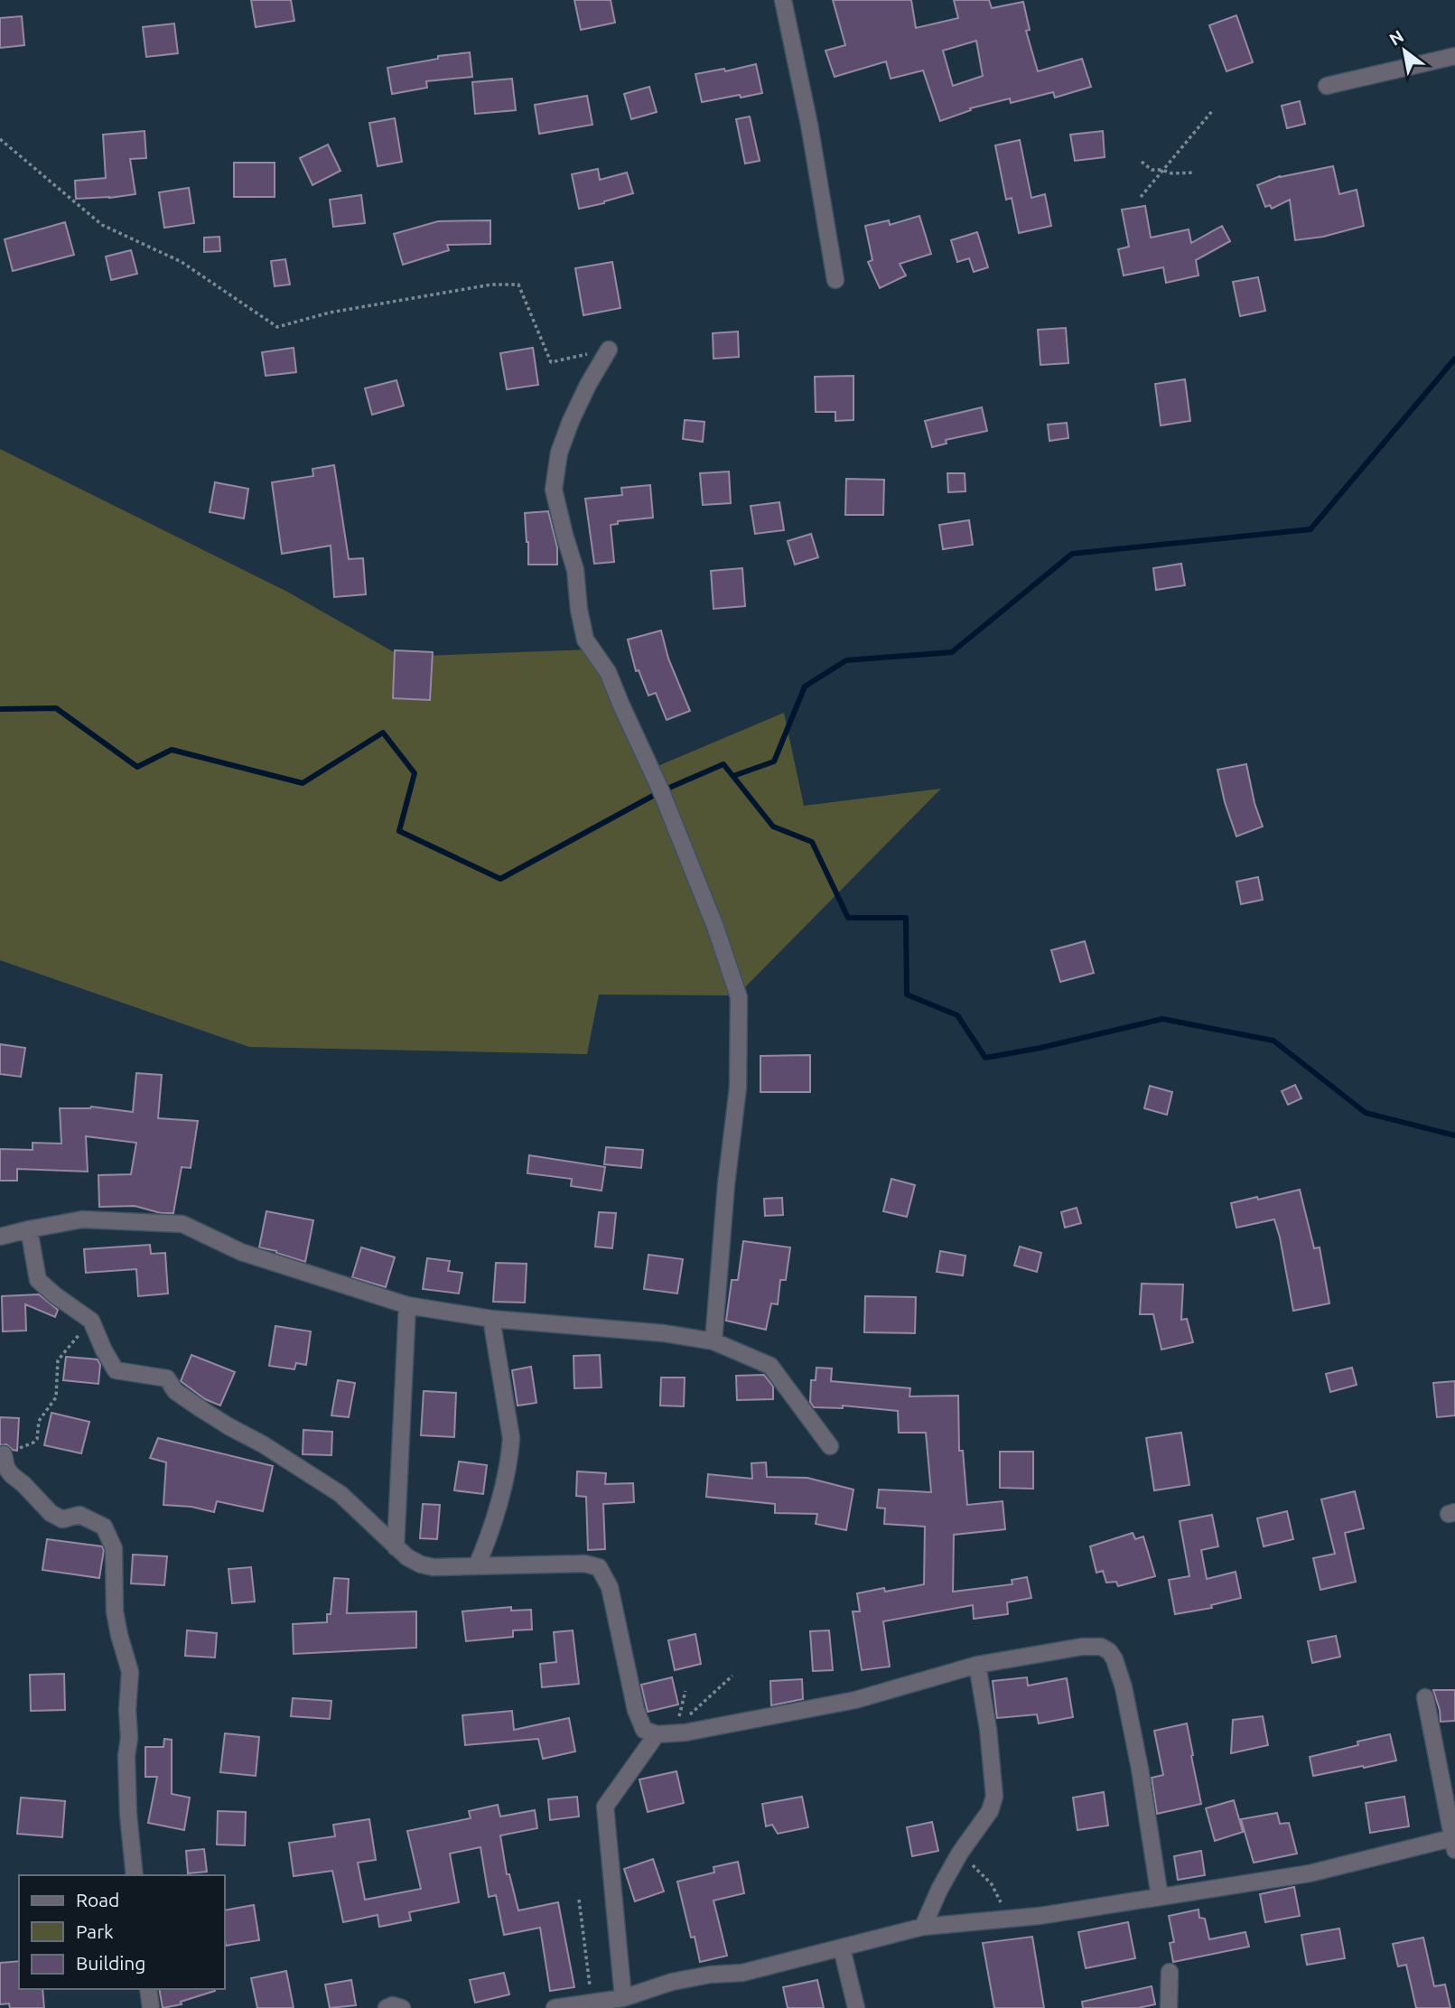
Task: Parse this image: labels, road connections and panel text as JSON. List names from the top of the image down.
{
  "legend": ["Road", "Park", "Building"],
  "north": "top left"
}
